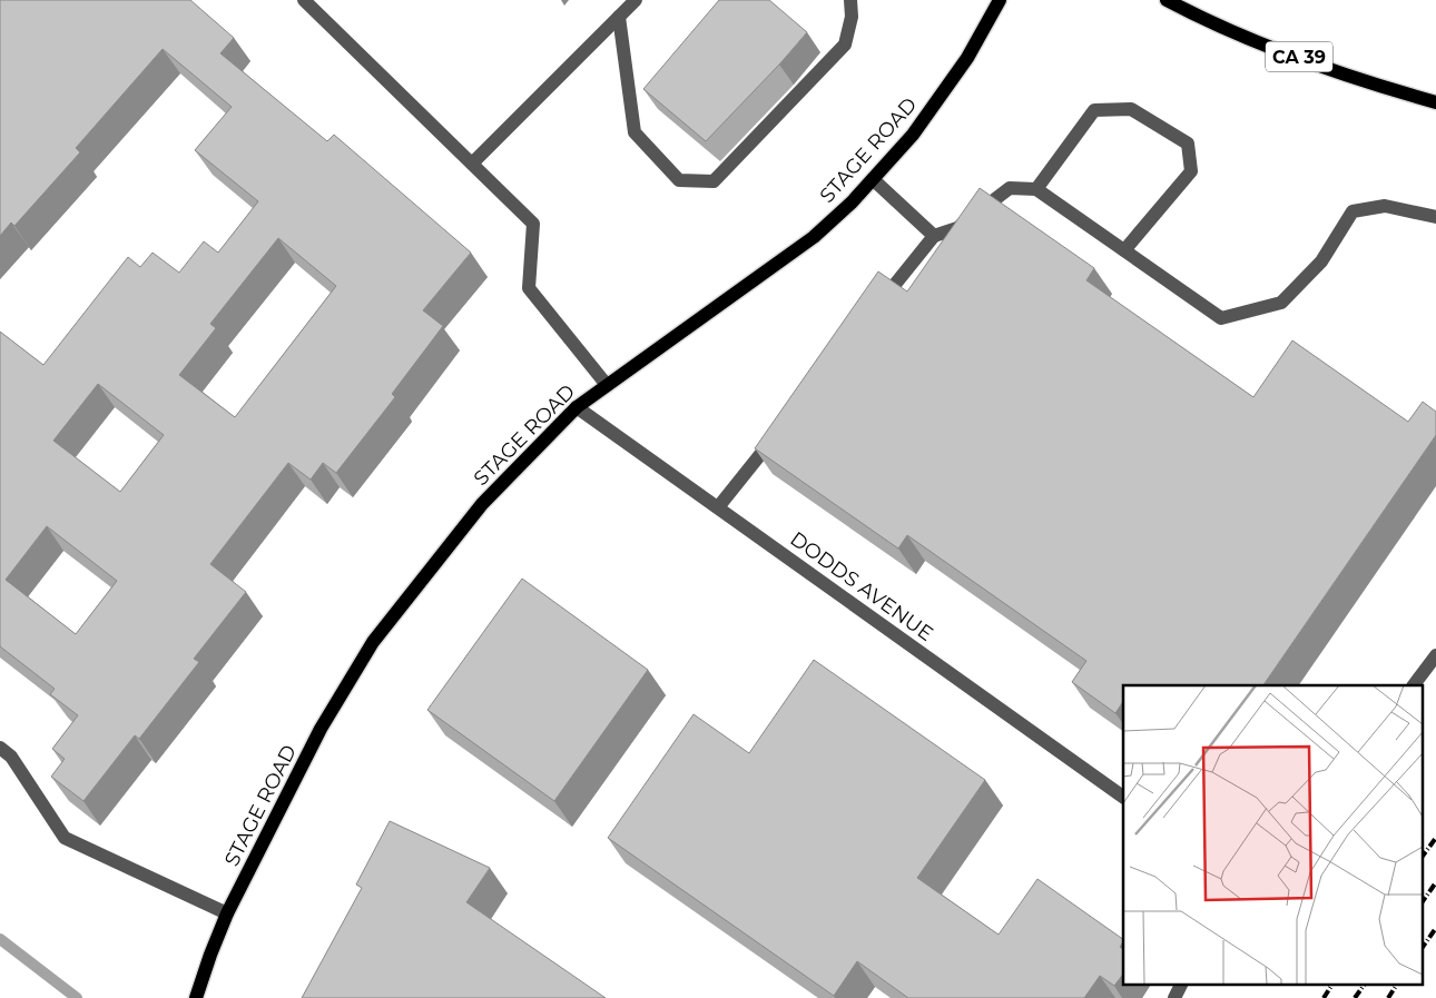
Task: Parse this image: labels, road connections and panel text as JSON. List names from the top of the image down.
{
  "streets": {
    "main road": ["CA 39", "STAGE ROAD"],
    "street": ["DODDS AVENUE"]
  },
  "crossings": [
    ["STAGE ROAD", "DODDS AVENUE"]
  ]
}
